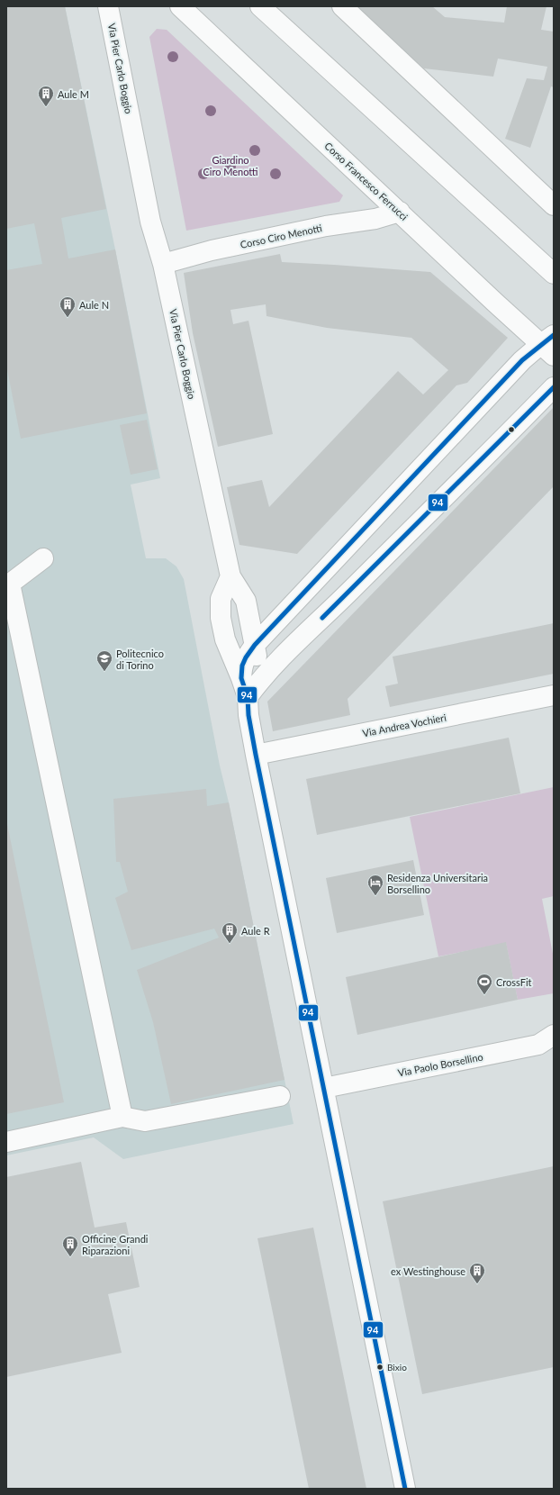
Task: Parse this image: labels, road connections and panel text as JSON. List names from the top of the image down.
{
  "streets": {
    "street": [
      "Via Pier Carlo Boggio",
      "Corso Francesco Ferrucci",
      "Corso Ciro Menotti",
      "Via Andrea Vochieri",
      "Via Paolo Borsellino"
    ]
  },
  "crossings": [
    ["Via Pier Carlo Boggio", "Corso Ciro Menotti"],
    ["Corso Francesco Ferrucci", "Corso Ciro Menotti"]
  ],
  "parks": ["Giardino Ciro Menotti"],
  "places": {
    "building": [
      "Aule M",
      "Aule N",
      "Aule R",
      "Officine Grandi Riparazioni",
      "ex Westinghouse"
    ],
    "school or university": ["Politecnico di Torino"],
    "hotel": ["Residenza Universitaria Borsellino"],
    "sports": ["CrossFit"],
    "other": ["Bixio"]
  },
  "lines": ["transit line 94"]
}
